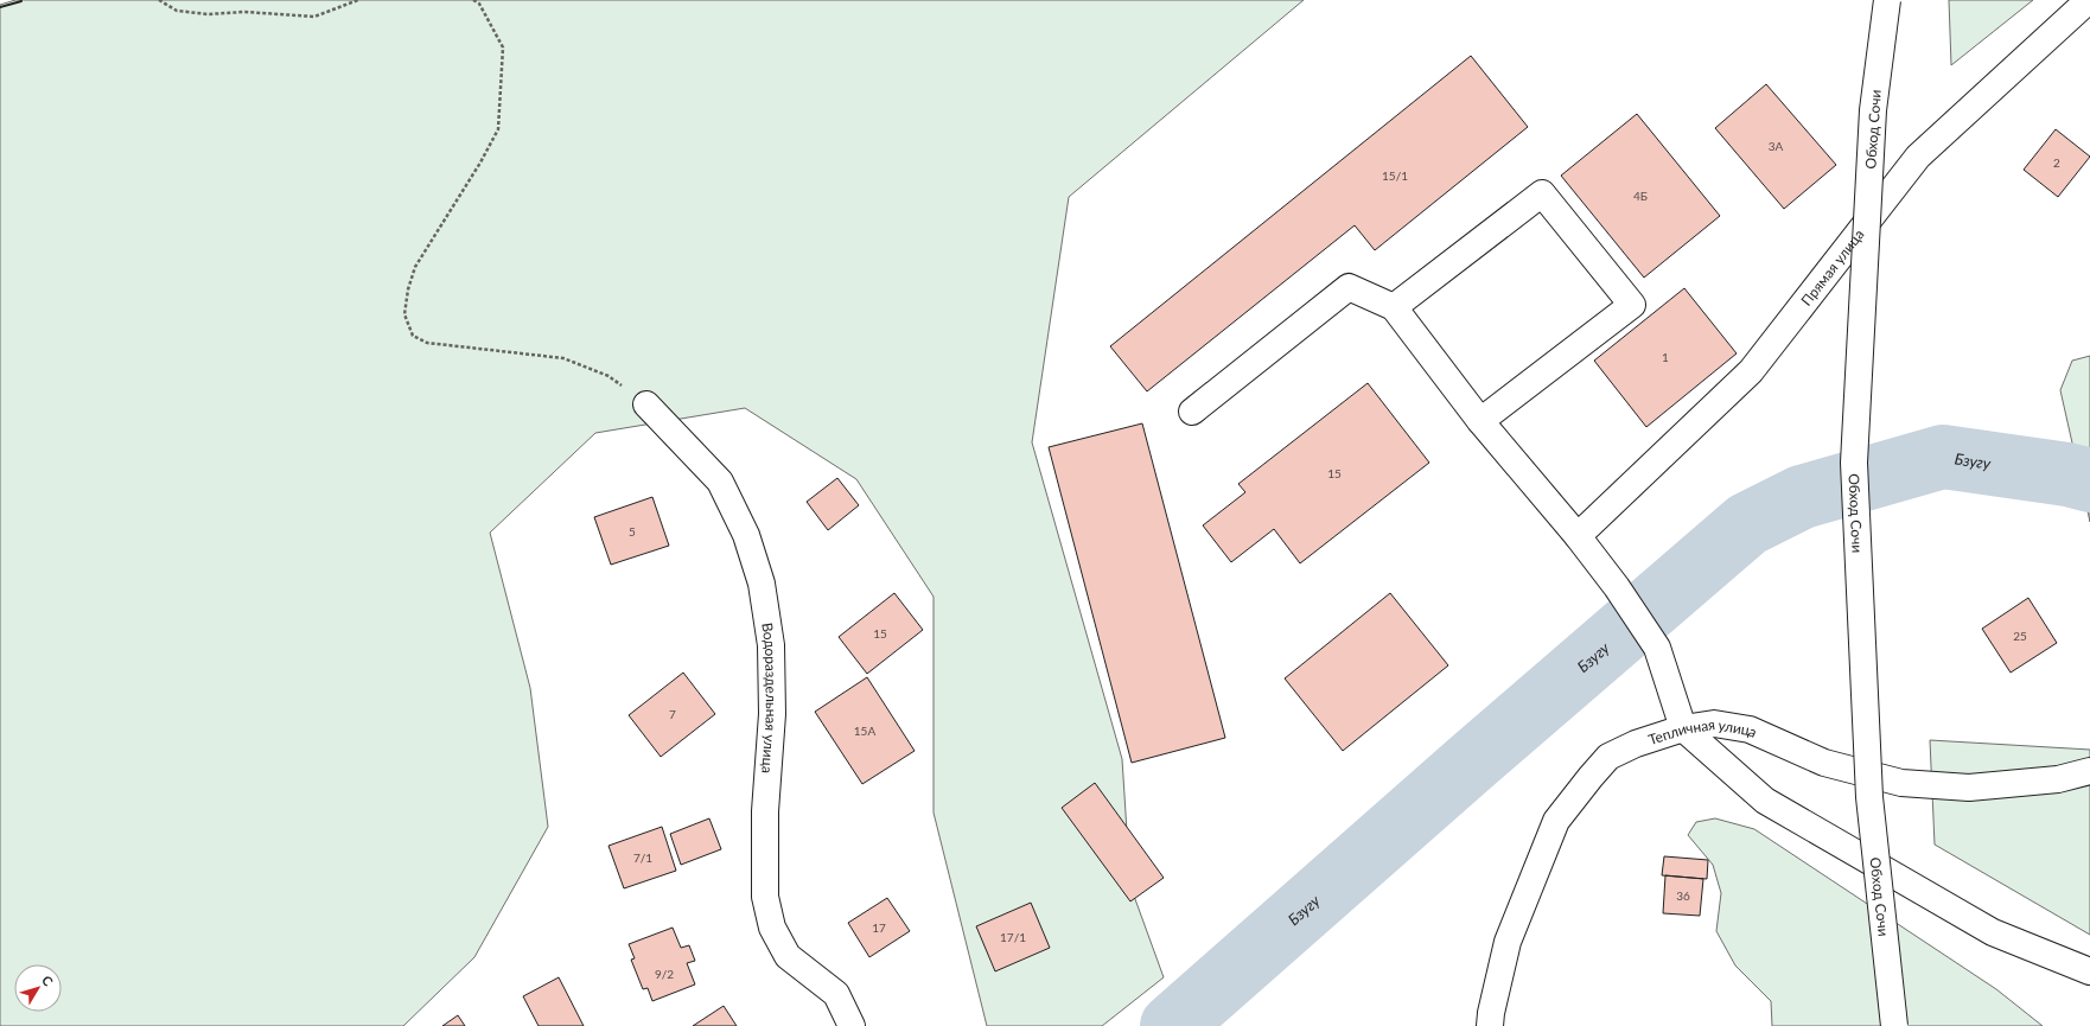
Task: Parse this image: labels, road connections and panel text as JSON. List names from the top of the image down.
{
  "streets": {
    "main road": [
      "Обход Сочи",
      "Прямая улица",
      "Водораздельная улица",
      "Тепличная улица"
    ]
  },
  "water": ["Бзугу"],
  "house_numbers": [
    "3А",
    "2",
    "15/1",
    "4Б",
    "1",
    "15",
    "5",
    "15",
    "25",
    "7",
    "15А",
    "7/1",
    "36",
    "17",
    "17/1",
    "9/2"
  ],
  "north": "top right"
}
